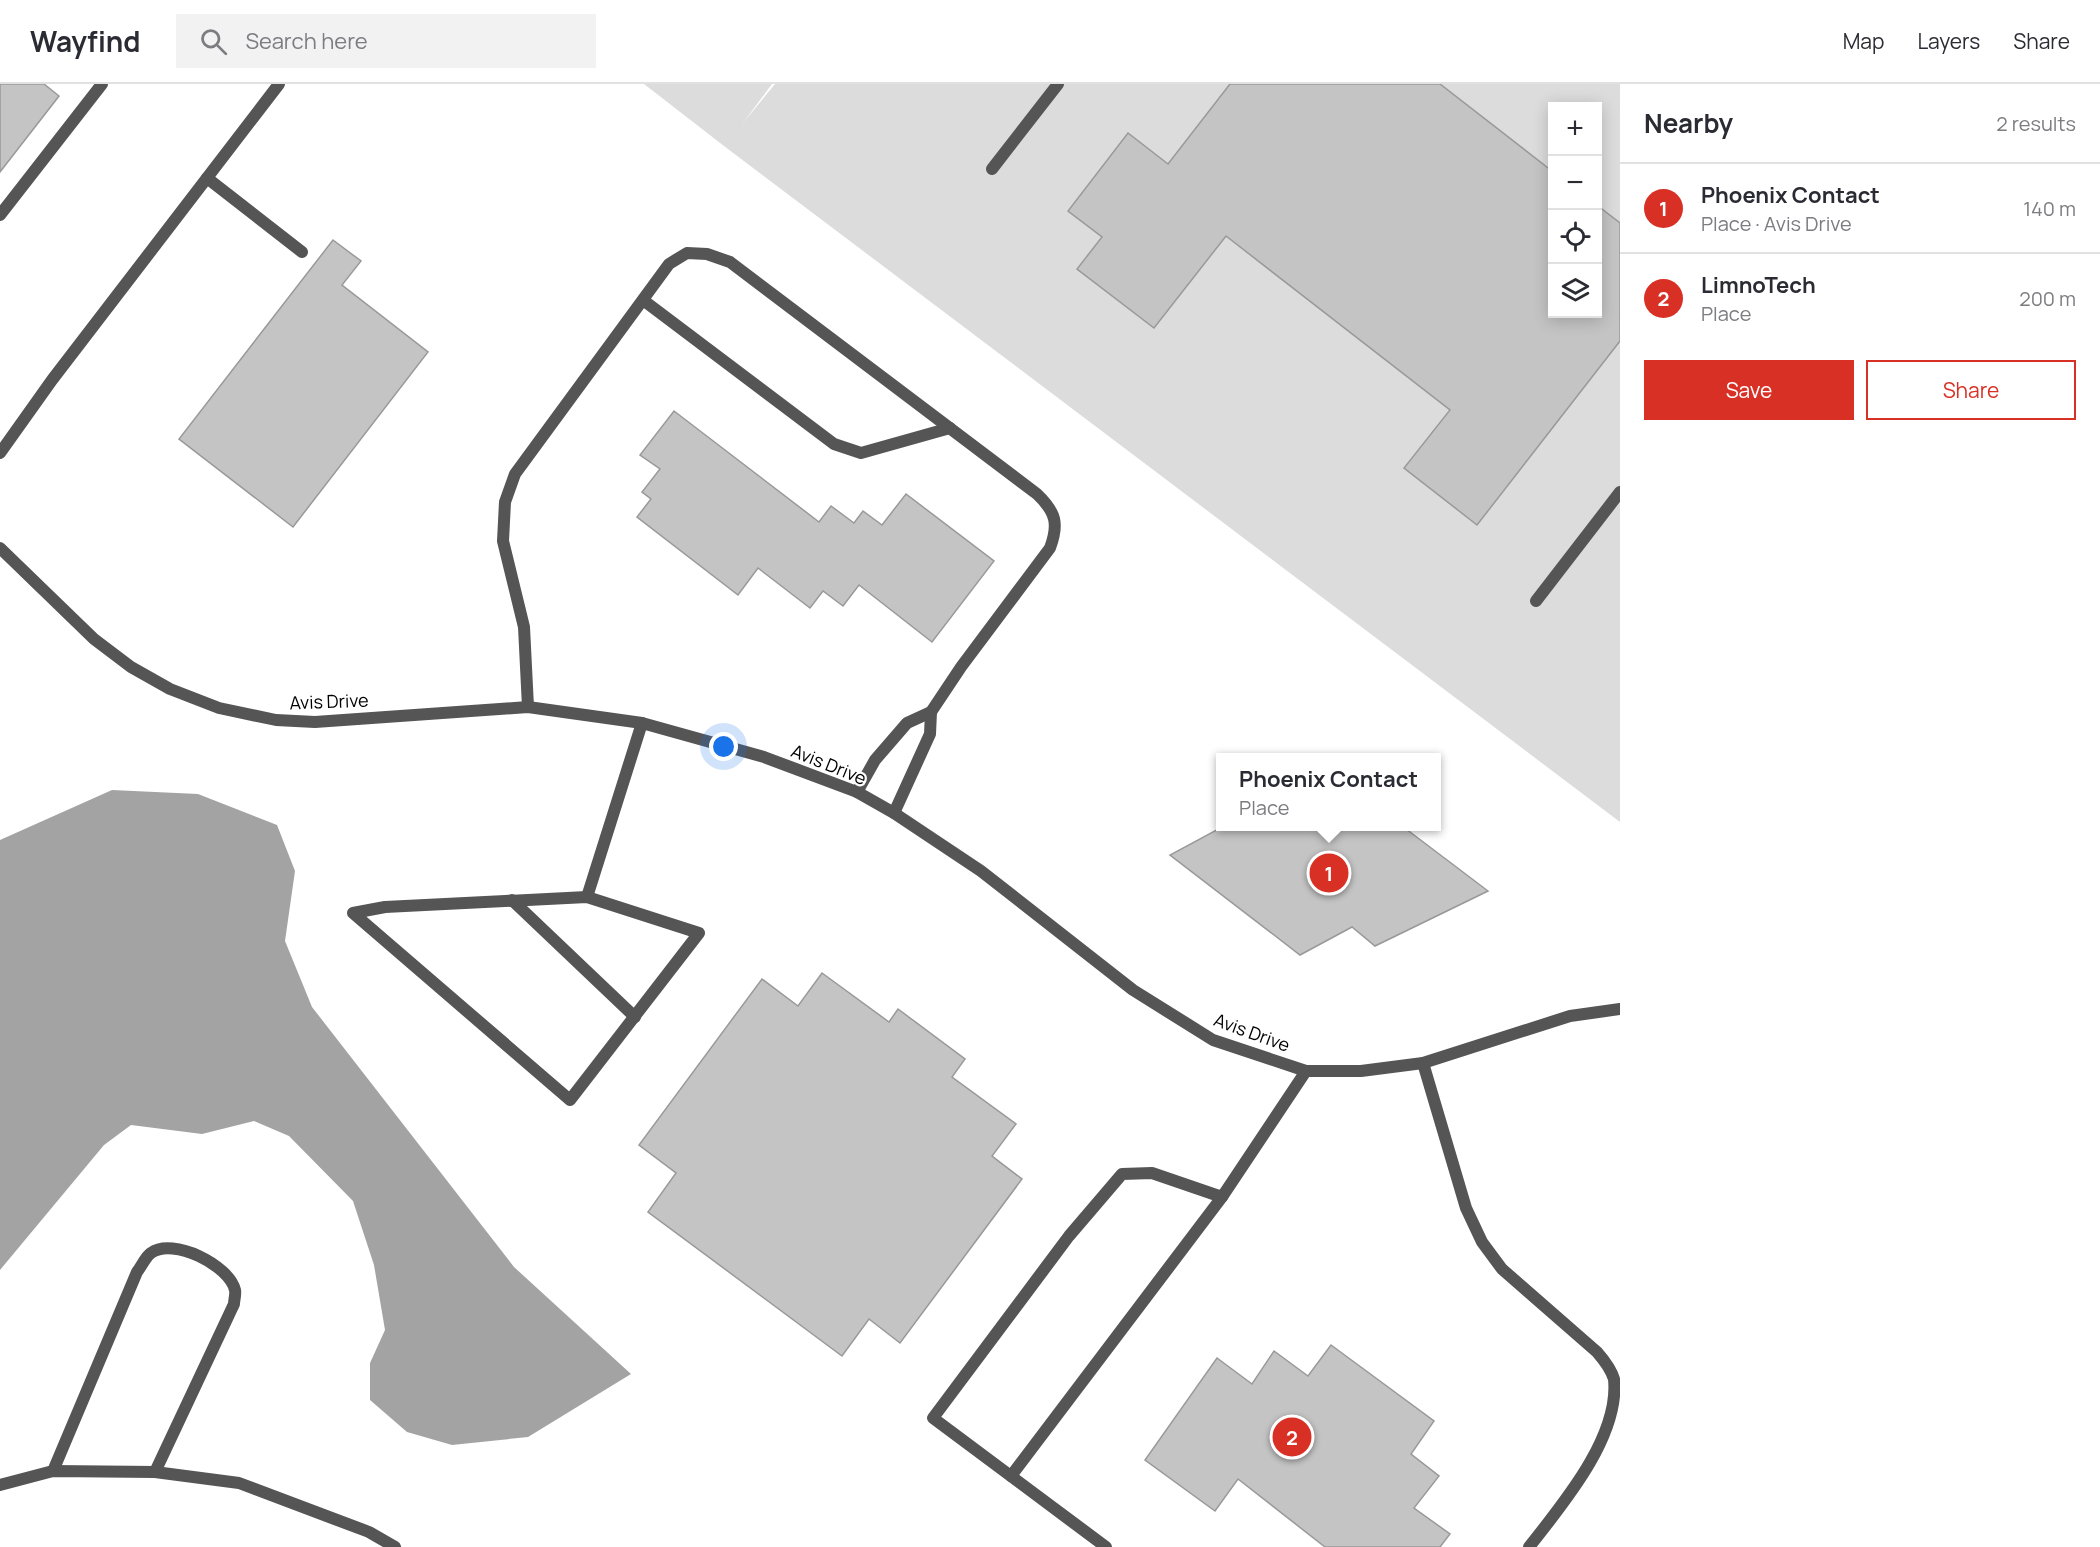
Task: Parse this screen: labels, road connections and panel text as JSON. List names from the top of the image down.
{
  "streets": {
    "street": ["Avis Drive"]
  },
  "page": {
    "header": "Wayfind",
    "search": "Search here",
    "nav": ["Map", "Layers", "Share"],
    "heading": ["Nearby", "2 results"],
    "map_buttons": ["+", "−"],
    "list": [
      {
        "mark": "1",
        "name": "Phoenix Contact",
        "note": "Place · Avis Drive",
        "value": "140 m"
      },
      {
        "mark": "2",
        "name": "LimnoTech",
        "note": "Place",
        "value": "200 m"
      }
    ],
    "buttons": ["Save", "Share"],
    "popup": ["Phoenix Contact", "Place"],
    "pins": ["1", "2"]
  }
}
